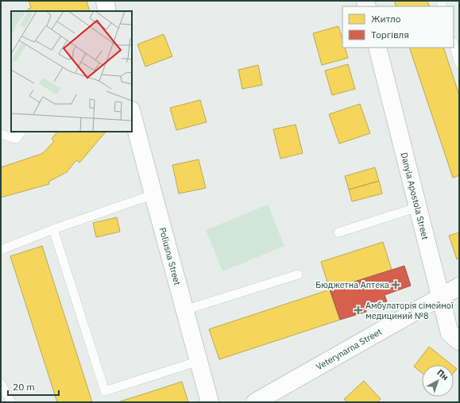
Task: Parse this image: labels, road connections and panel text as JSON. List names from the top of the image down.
{
  "streets": {
    "street": ["Danyla Apostola Street", "Poliusna Street", "Veterynarna Street"]
  },
  "crossings": [
    ["Danyla Apostola Street", "Veterynarna Street"]
  ],
  "places": {
    "health": ["Бюджетна Аптека", "Амбулаторія сімейної медициний №8"]
  },
  "legend": ["Житло", "Торгівля"],
  "scale_bar": "20 m",
  "north": "top right"
}
